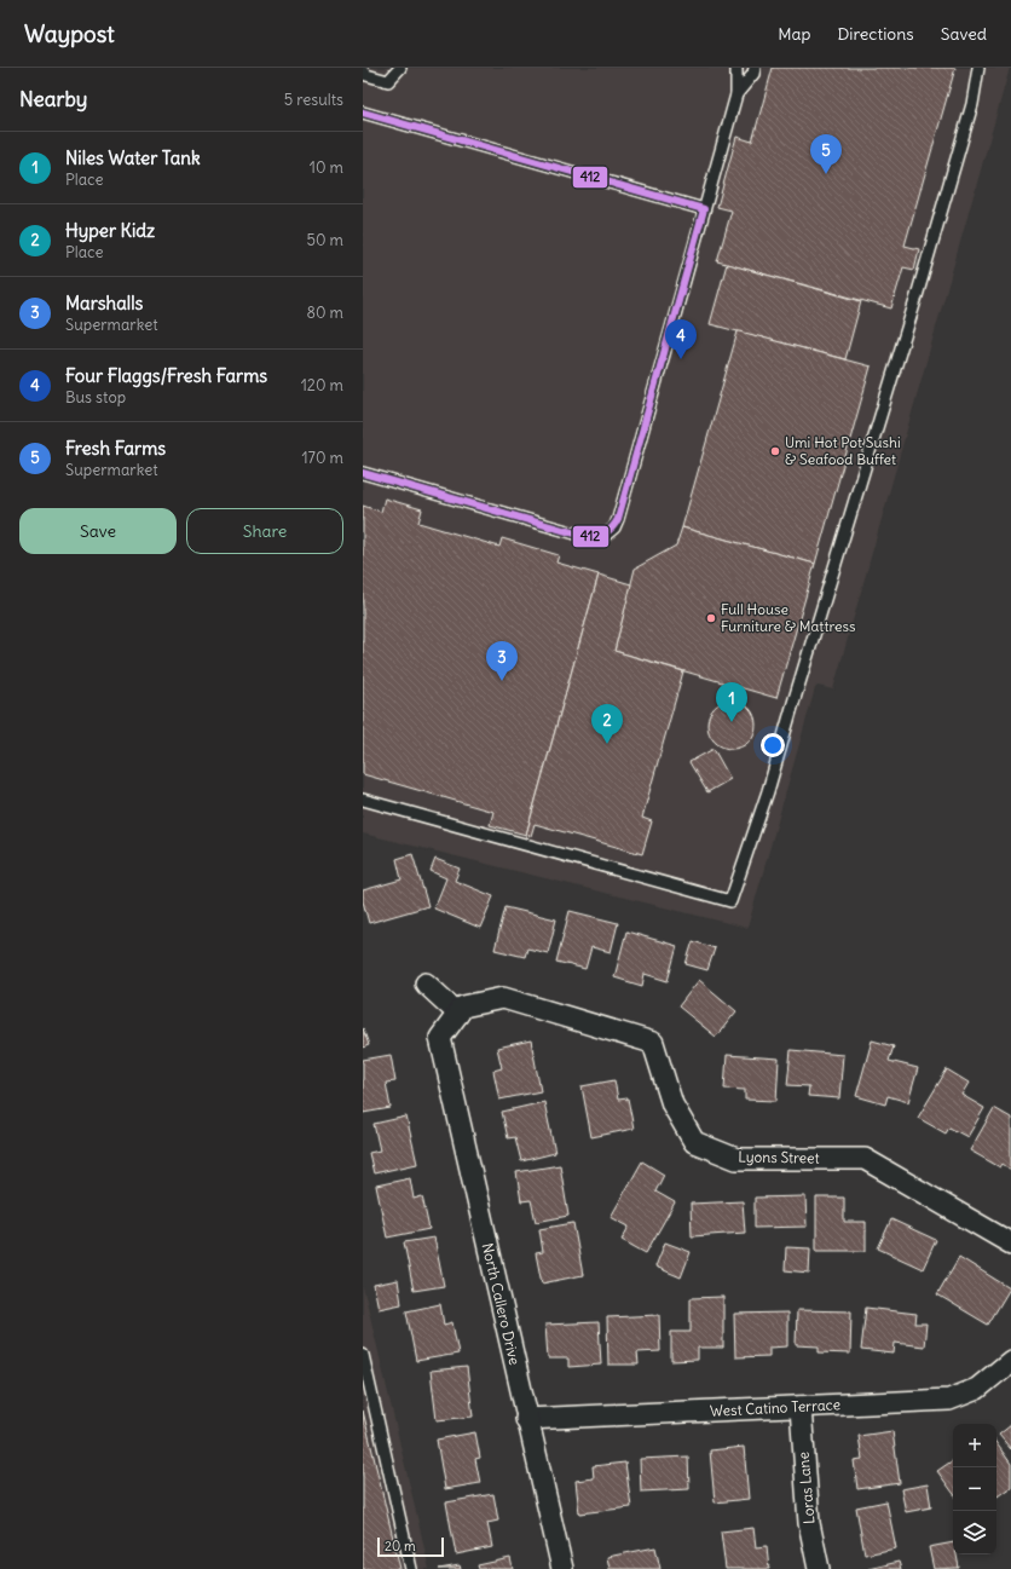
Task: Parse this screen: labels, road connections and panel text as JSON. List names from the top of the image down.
{
  "streets": {
    "street": [
      "Lyons Street",
      "North Callero Drive",
      "West Catino Terrace",
      "Loras Lane"
    ]
  },
  "crossings": [
    ["Lyons Street", "North Callero Drive"],
    ["North Callero Drive", "West Catino Terrace"],
    ["West Catino Terrace", "Loras Lane"]
  ],
  "places": ["Umi Hot Pot Sushi & Seafood Buffet", "Full House Furniture & Mattress"],
  "lines": ["transit line 412"],
  "scale_bar": "20 m",
  "page": {
    "header": "Waypost",
    "nav": ["Map", "Directions", "Saved"],
    "heading": ["Nearby", "5 results"],
    "list": [
      {
        "mark": "1",
        "name": "Niles Water Tank",
        "note": "Place",
        "value": "10 m"
      },
      {
        "mark": "2",
        "name": "Hyper Kidz",
        "note": "Place",
        "value": "50 m"
      },
      {
        "mark": "3",
        "name": "Marshalls",
        "note": "Supermarket",
        "value": "80 m"
      },
      {
        "mark": "4",
        "name": "Four Flaggs/Fresh Farms",
        "note": "Bus stop",
        "value": "120 m"
      },
      {
        "mark": "5",
        "name": "Fresh Farms",
        "note": "Supermarket",
        "value": "170 m"
      }
    ],
    "pins": [
      "5",
      "4",
      "3",
      "1",
      "2"
    ],
    "buttons": ["Save", "Share"],
    "map_buttons": ["+", "−"],
    "scale": "20 m"
  }
}
